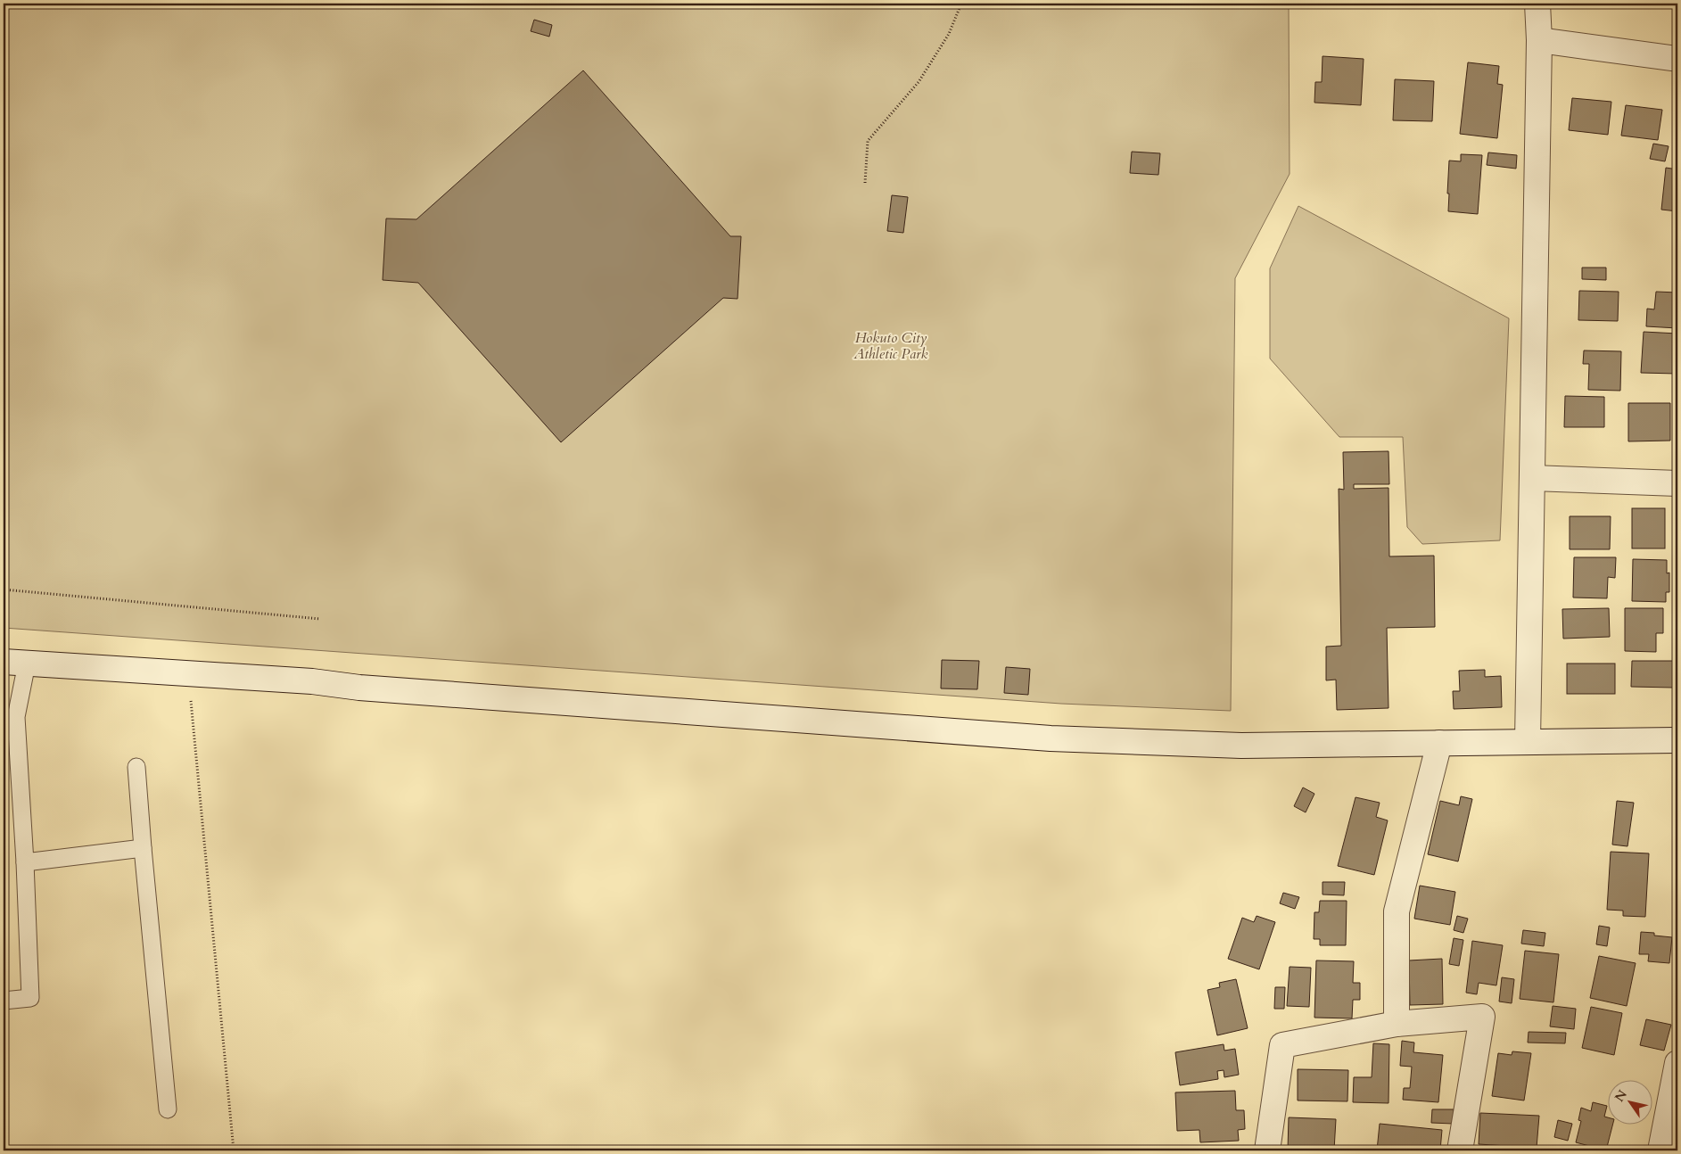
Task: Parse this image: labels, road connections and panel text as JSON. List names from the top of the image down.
{
  "parks": ["Hokuto City Athletic Park"],
  "north": "top left"
}
